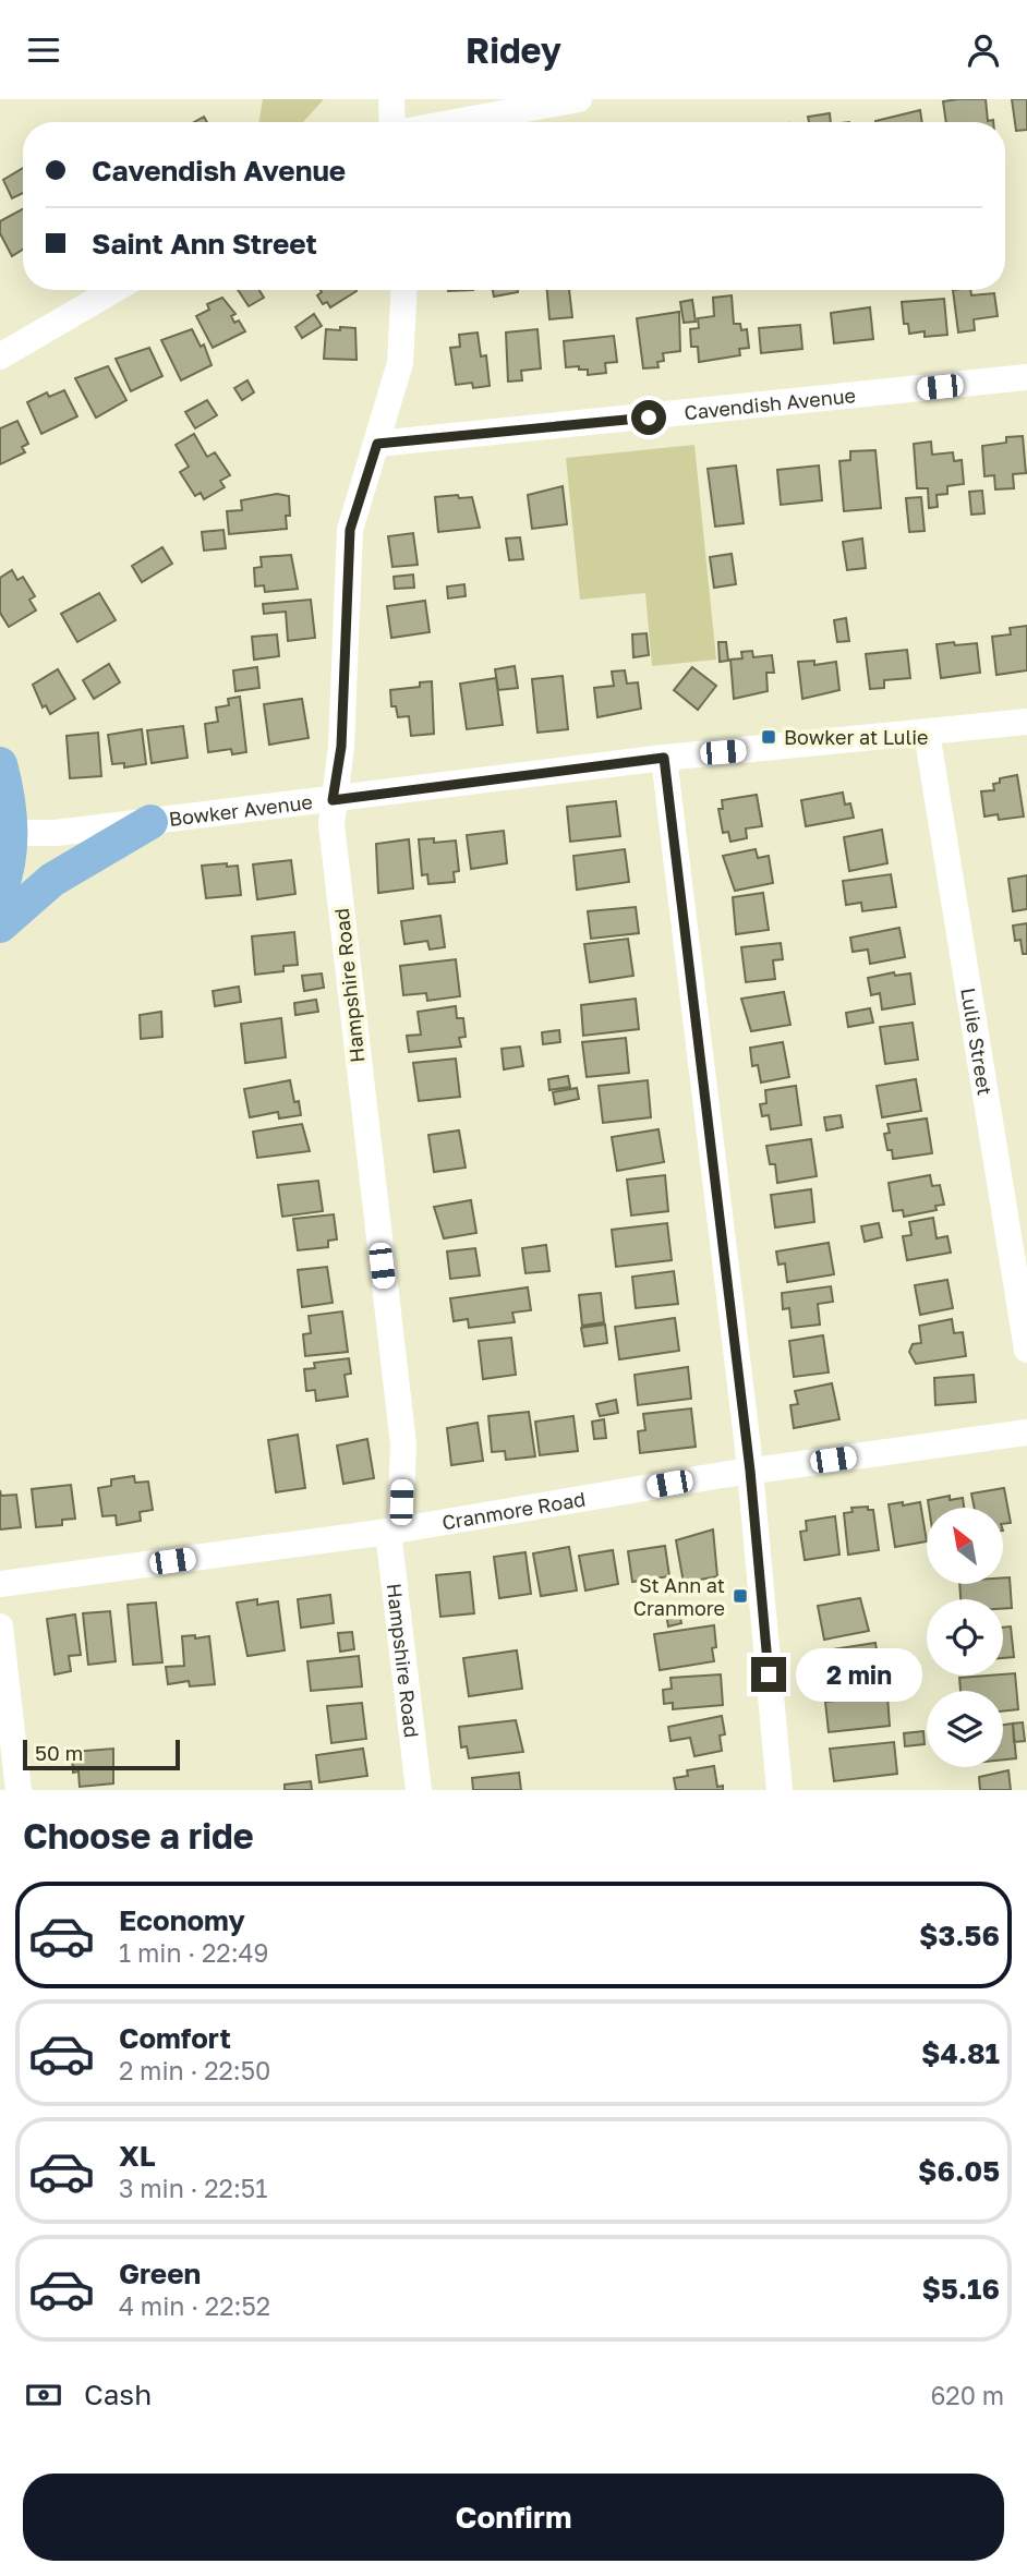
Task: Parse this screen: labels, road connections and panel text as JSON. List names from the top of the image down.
{
  "streets": {
    "street": [
      "Cavendish Avenue",
      "Bowker Avenue",
      "Hampshire Road",
      "Lulie Street",
      "Cranmore Road"
    ]
  },
  "crossings": [
    ["Cavendish Avenue", "Hampshire Road"],
    ["Bowker Avenue", "Hampshire Road"],
    ["Bowker Avenue", "Lulie Street"],
    ["Hampshire Road", "Cranmore Road"]
  ],
  "places": {
    "transit": ["Bowker at Lulie", "St Ann at Cranmore"]
  },
  "scale_bar": "50 m",
  "north": "top left",
  "page": {
    "header": "Ridey",
    "banner": ["Cavendish Avenue", "Saint Ann Street"],
    "bubble": "2 min",
    "scale": "50 m",
    "heading": "Choose a ride",
    "list": [
      {
        "name": "Economy",
        "note": "1 min · 22:49",
        "value": "$3.56"
      },
      {
        "name": "Comfort",
        "note": "2 min · 22:50",
        "value": "$4.81"
      },
      {
        "name": "XL",
        "note": "3 min · 22:51",
        "value": "$6.05"
      },
      {
        "name": "Green",
        "note": "4 min · 22:52",
        "value": "$5.16"
      }
    ],
    "pay": ["Cash", "620 m"],
    "buttons": "Confirm"
  }
}
